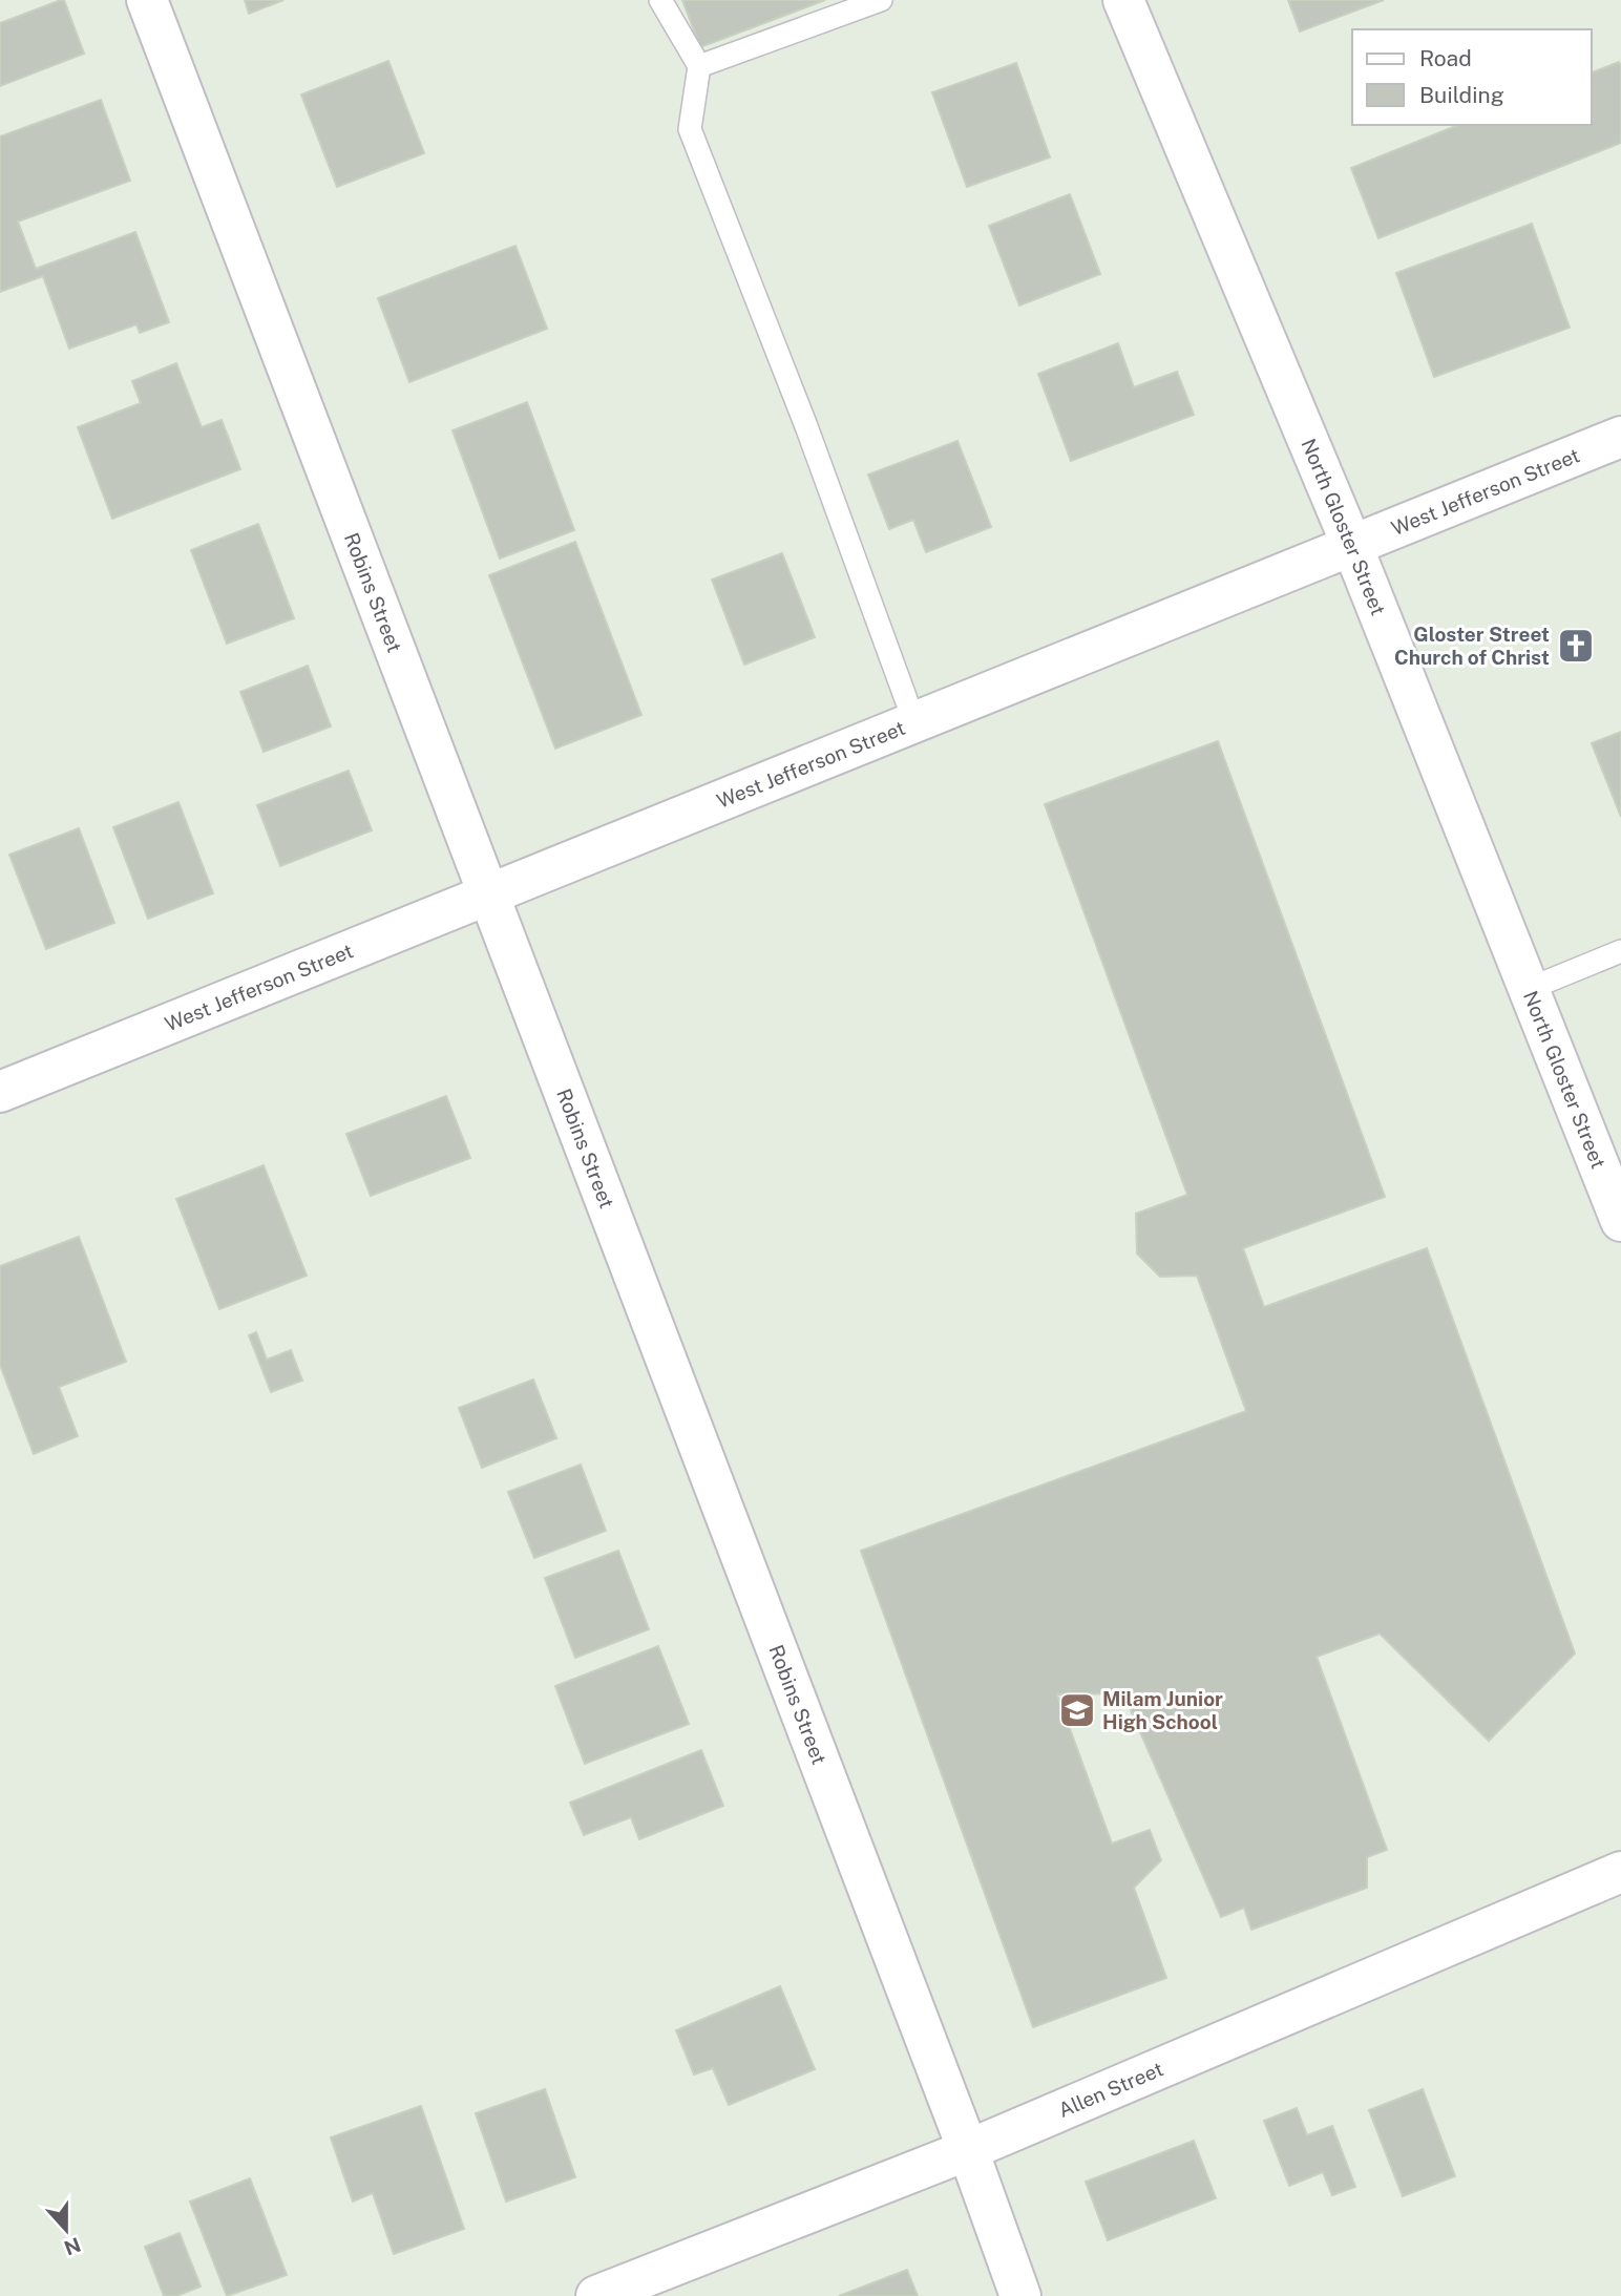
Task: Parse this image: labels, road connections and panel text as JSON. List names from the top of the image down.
{
  "streets": {
    "street": [
      "West Jefferson Street",
      "North Gloster Street",
      "Robins Street",
      "Allen Street"
    ]
  },
  "crossings": [
    ["West Jefferson Street", "North Gloster Street"],
    ["West Jefferson Street", "Robins Street"],
    ["Robins Street", "Allen Street"]
  ],
  "places": {
    "church": ["Gloster Street Church of Christ"],
    "school or university": ["Milam Junior High School"]
  },
  "legend": ["Road", "Building"],
  "north": "bottom"
}
